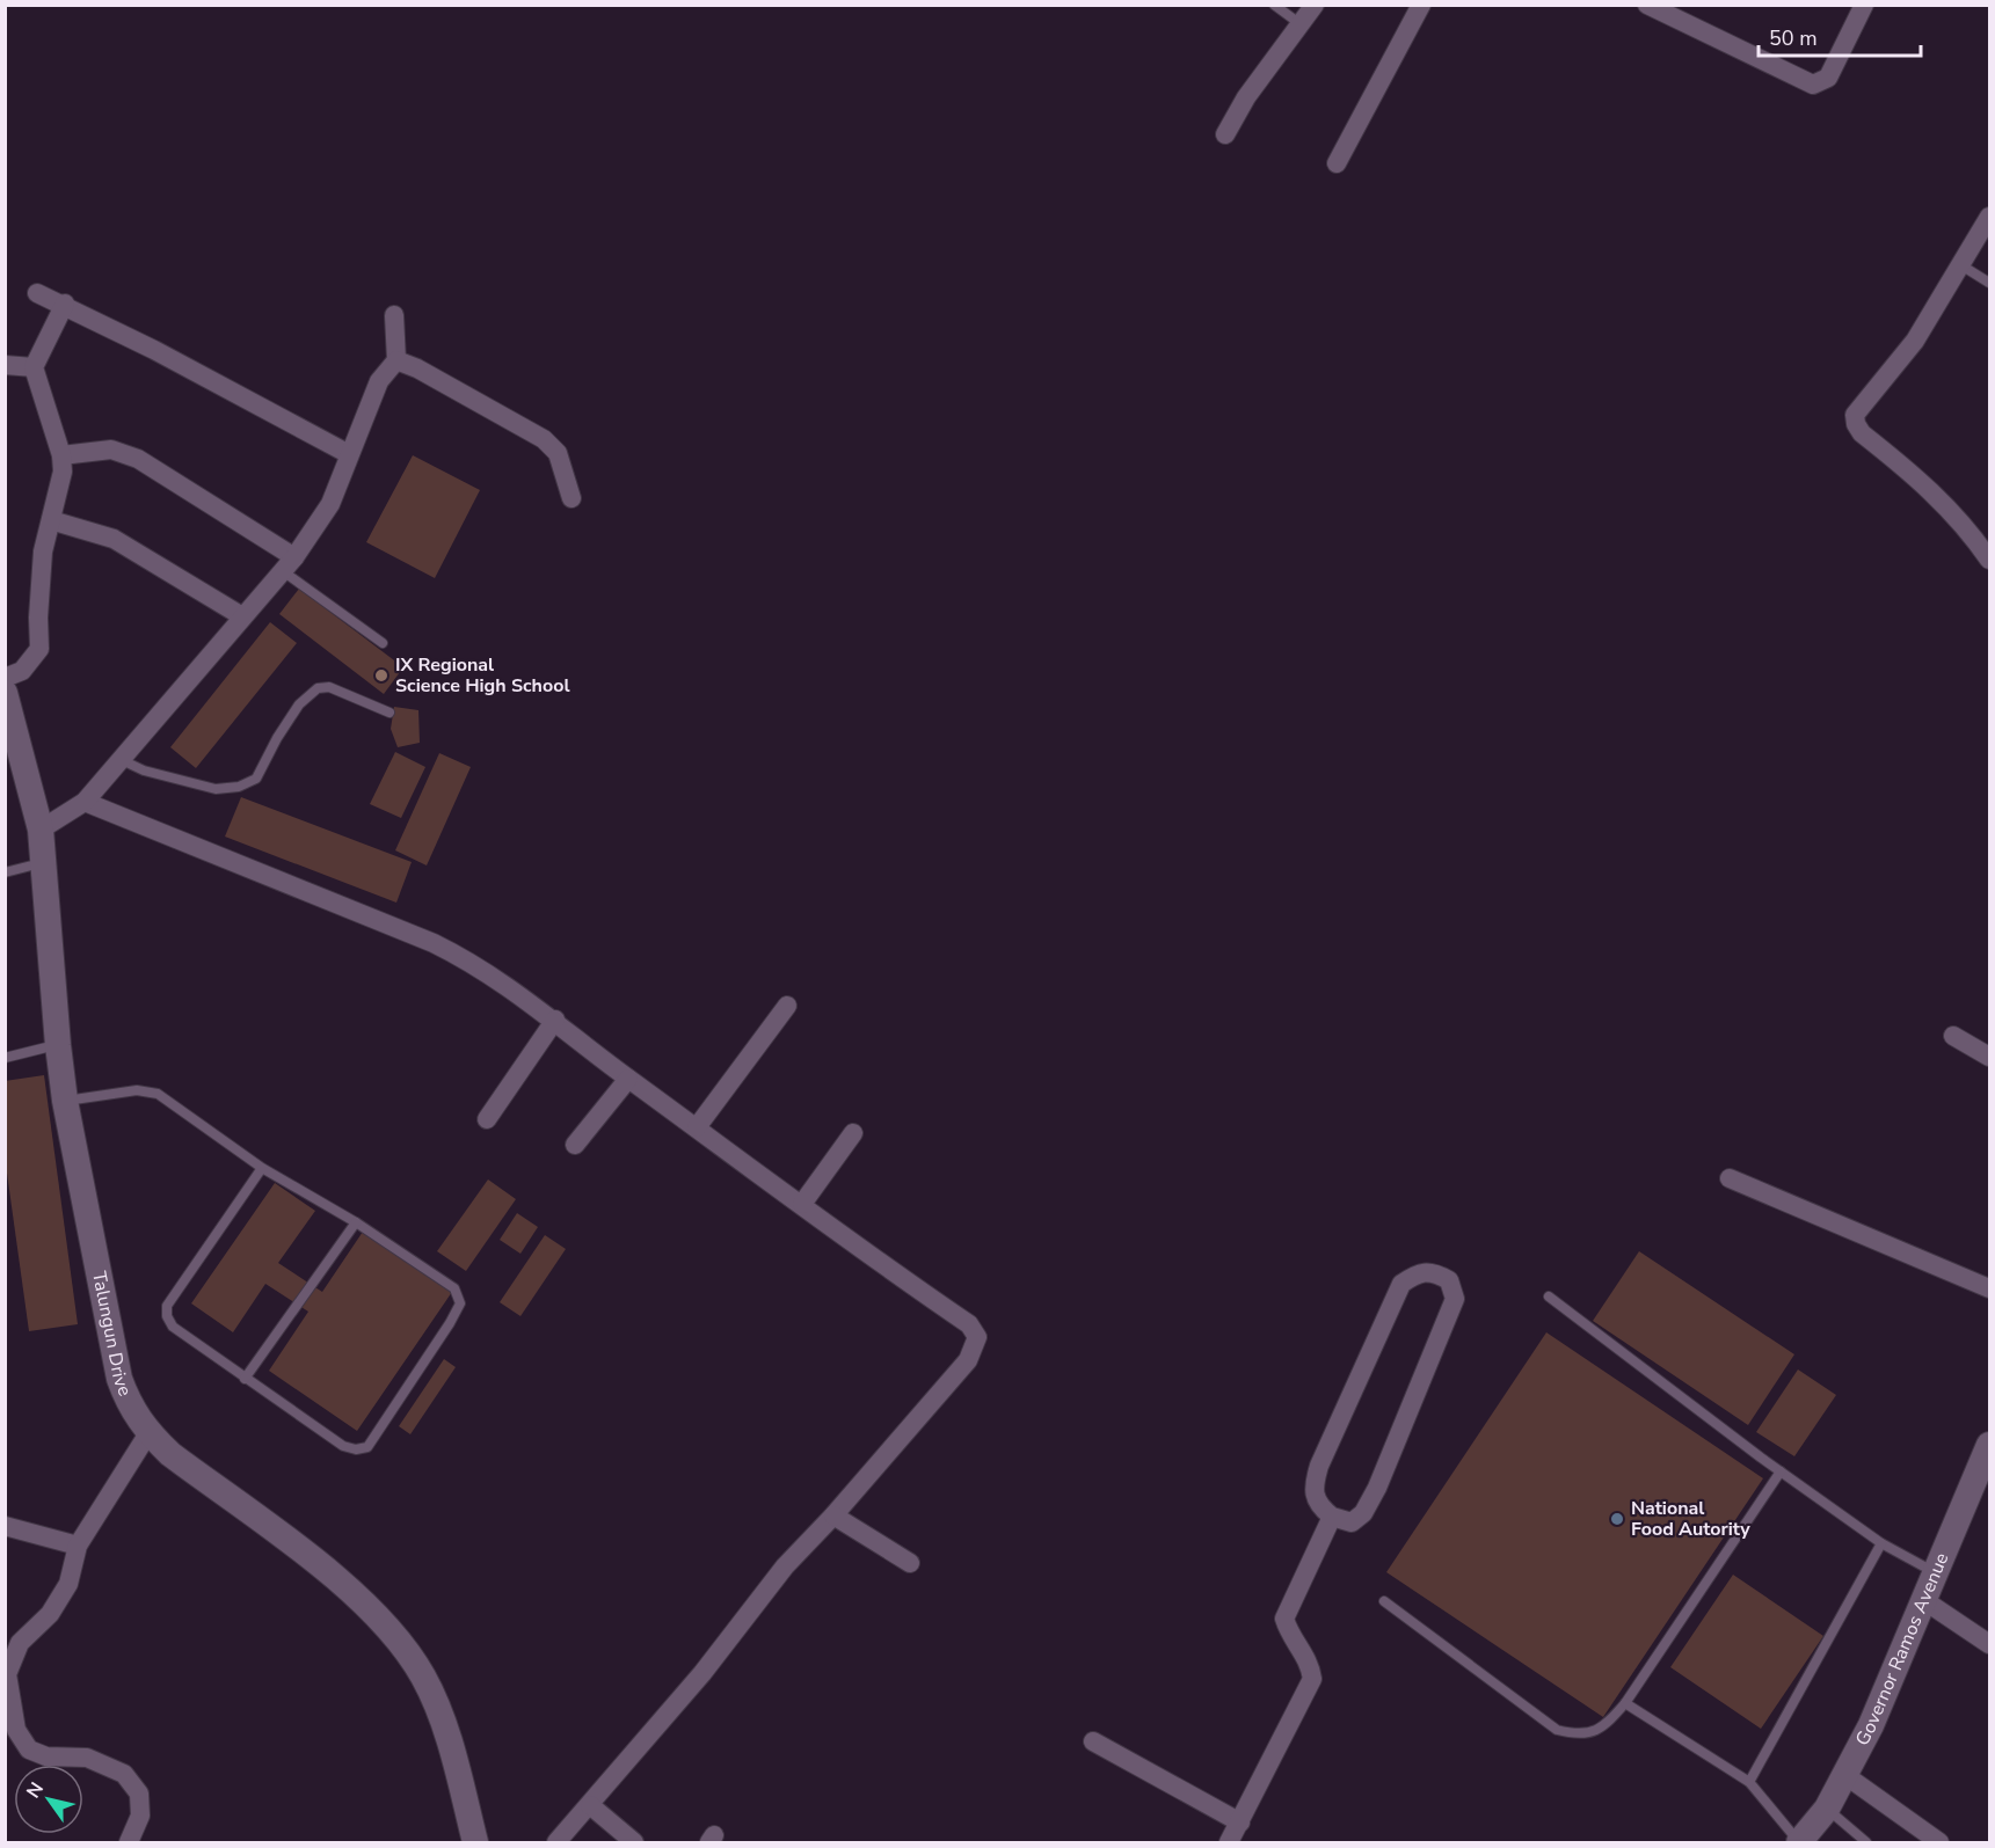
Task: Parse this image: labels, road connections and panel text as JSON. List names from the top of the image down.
{
  "streets": {
    "street": ["Talungun Drive", "Governor Ramos Avenue"]
  },
  "places": ["IX Regional Science High School", "National Food Autority"],
  "scale_bar": "50 m",
  "north": "top left"
}
